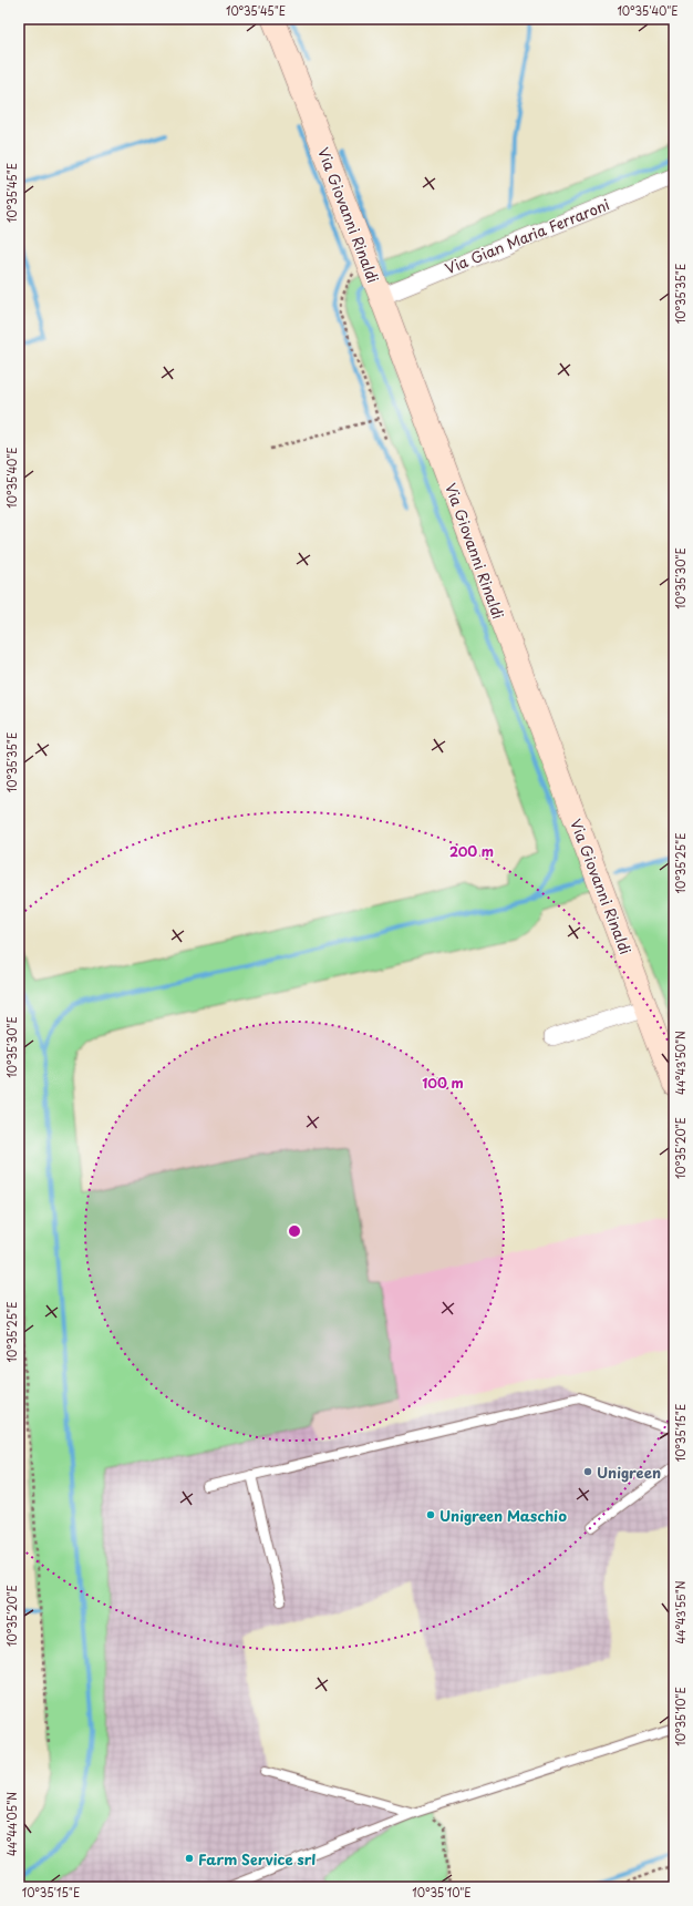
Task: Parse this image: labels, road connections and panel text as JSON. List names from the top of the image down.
{
  "streets": {
    "street": ["Via Giovanni Rinaldi", "Via Gian Maria Ferraroni"]
  },
  "crossings": [
    ["Via Giovanni Rinaldi", "Via Gian Maria Ferraroni"]
  ],
  "places": ["Unigreen", "Unigreen Maschio", "Farm Service srl"],
  "coordinates": [
    "10°35'45\"E",
    "10°35'40\"E",
    "10°35'35\"E",
    "10°35'30\"E",
    "10°35'25\"E",
    "44°43'50\"N",
    "10°35'20\"E",
    "10°35'15\"E",
    "44°43'55\"N",
    "10°35'10\"E",
    "44°44'05\"N"
  ],
  "rings": ["200 m", "100 m"]
}
